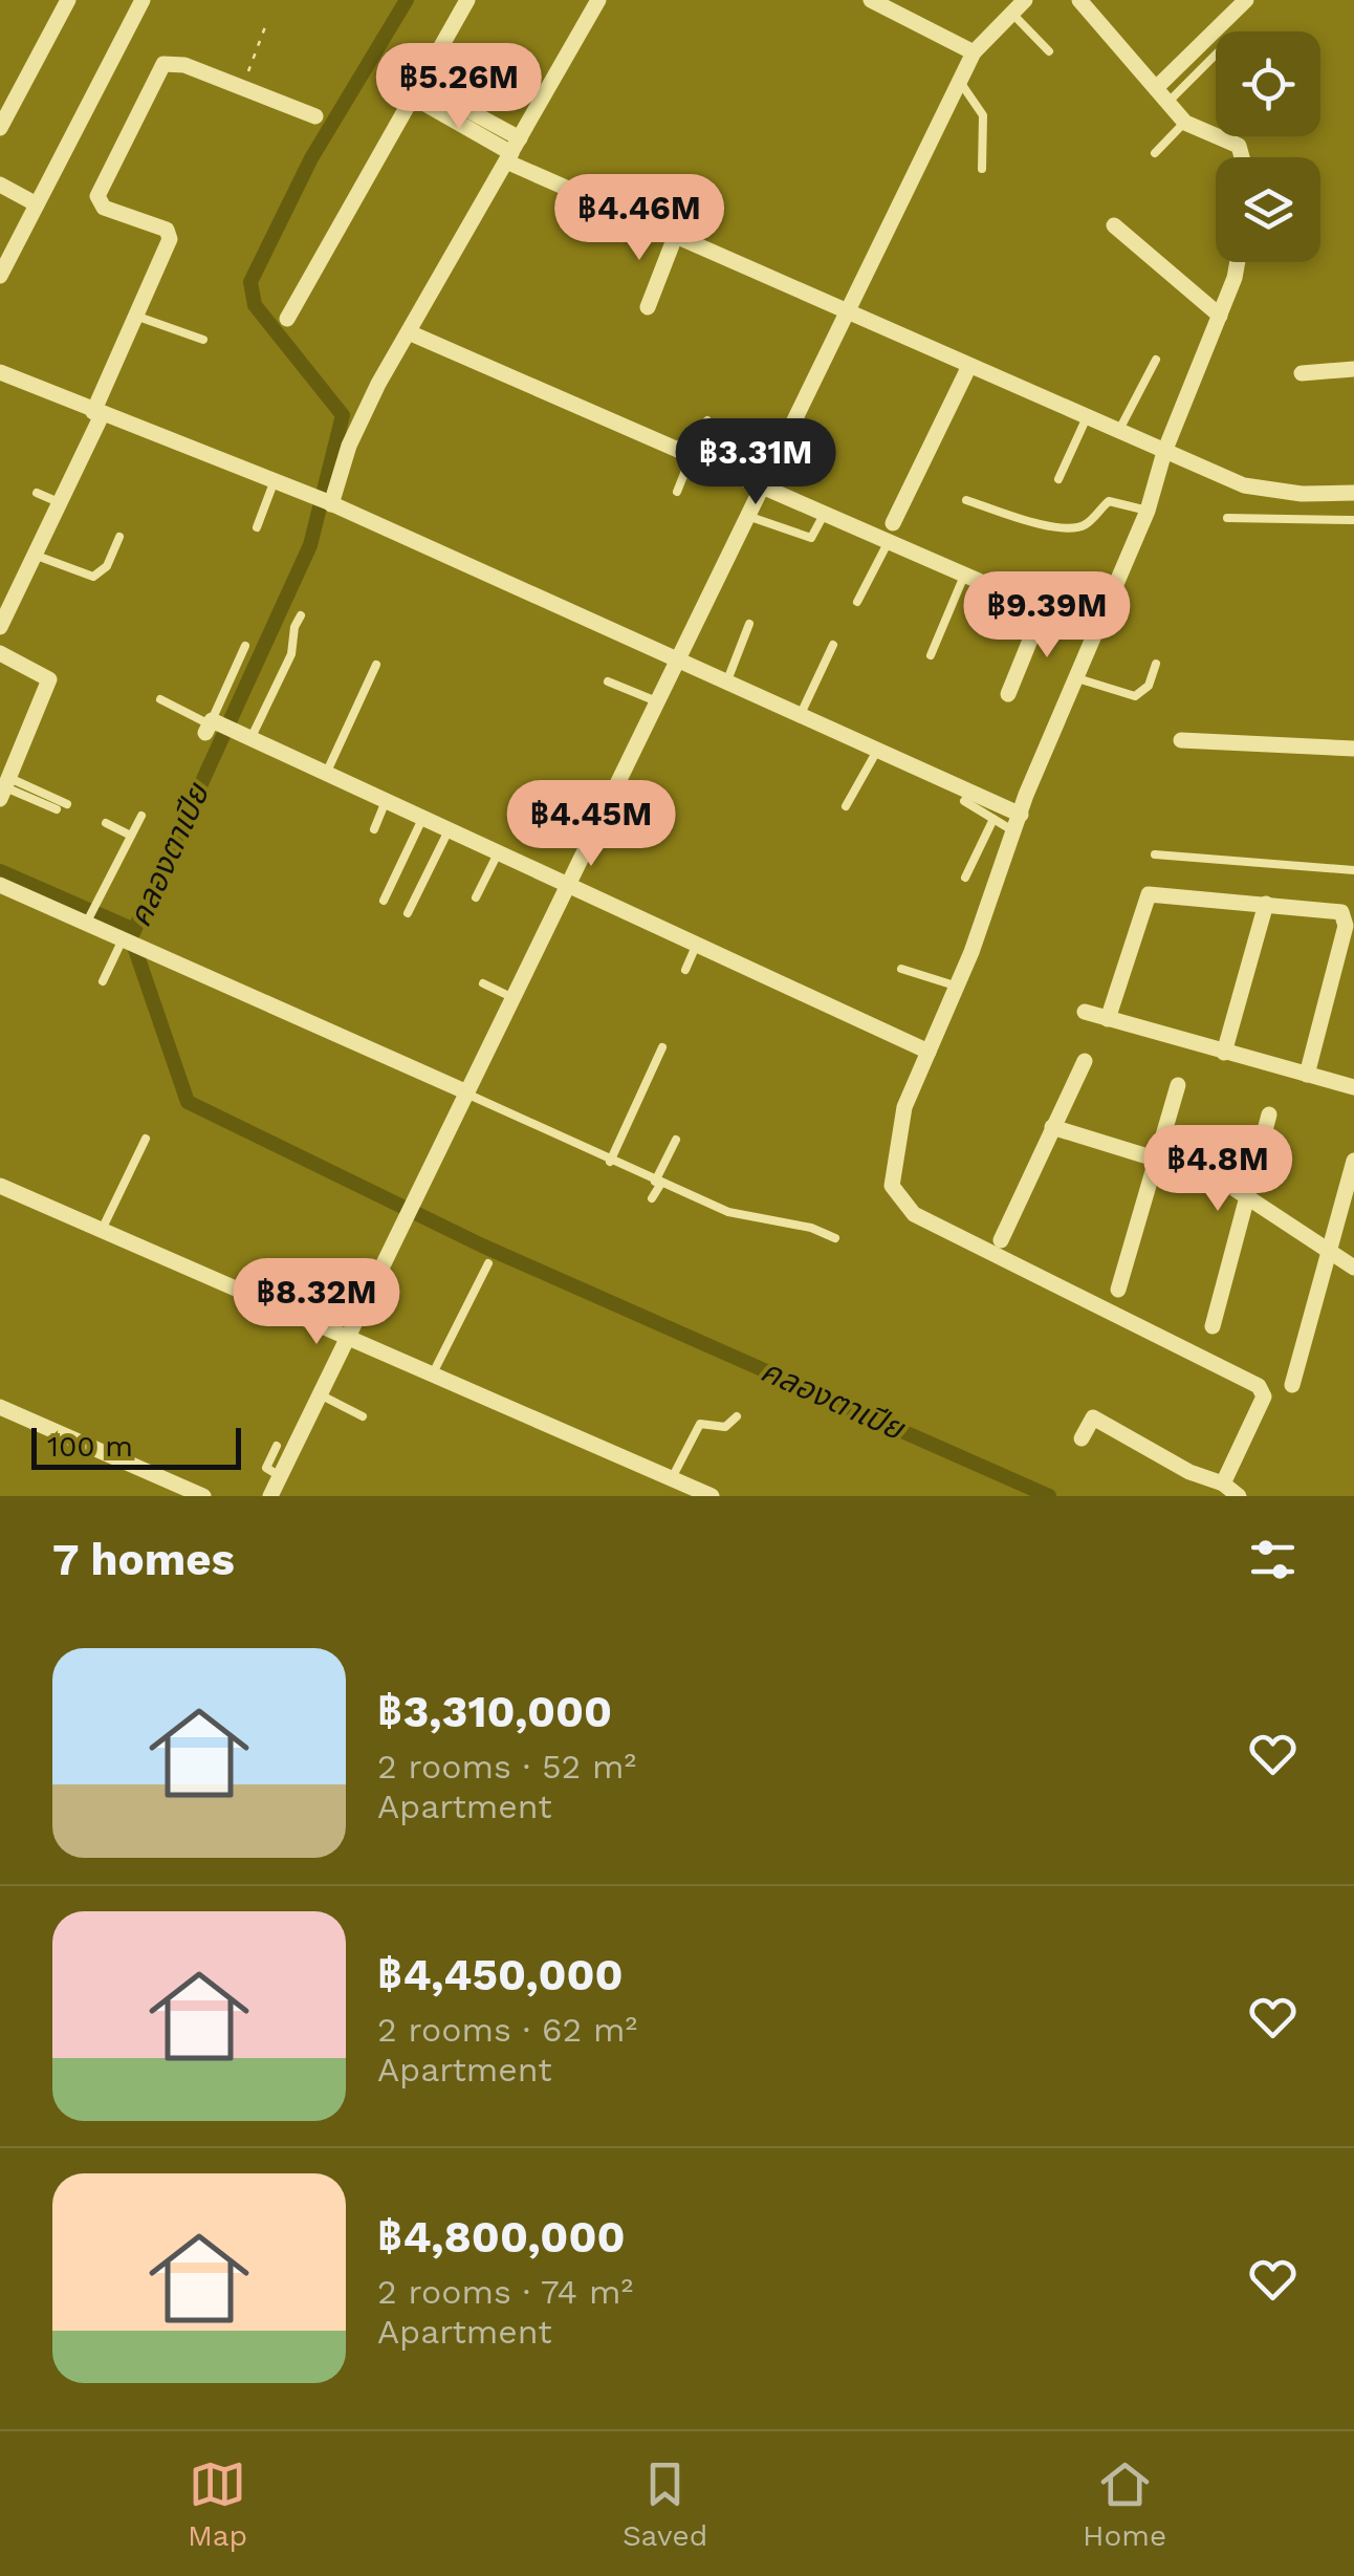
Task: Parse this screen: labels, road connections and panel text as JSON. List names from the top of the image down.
{
  "water": ["คลองตาเปีย"],
  "scale_bar": "100 m",
  "page": {
    "price": [
      "฿5.26M",
      "฿4.46M",
      "฿3.31M",
      "฿9.39M",
      "฿4.45M",
      "฿4.8M",
      "฿8.32M"
    ],
    "scale": "100 m",
    "heading": "7 homes",
    "list": [
      {
        "name": "฿3,310,000",
        "note": "2 rooms · 52 m² · Apartment"
      },
      {
        "name": "฿4,450,000",
        "note": "2 rooms · 62 m² · Apartment"
      },
      {
        "name": "฿4,800,000",
        "note": "2 rooms · 74 m² · Apartment"
      }
    ],
    "tabs": ["Map", "Saved", "Home"]
  }
}
